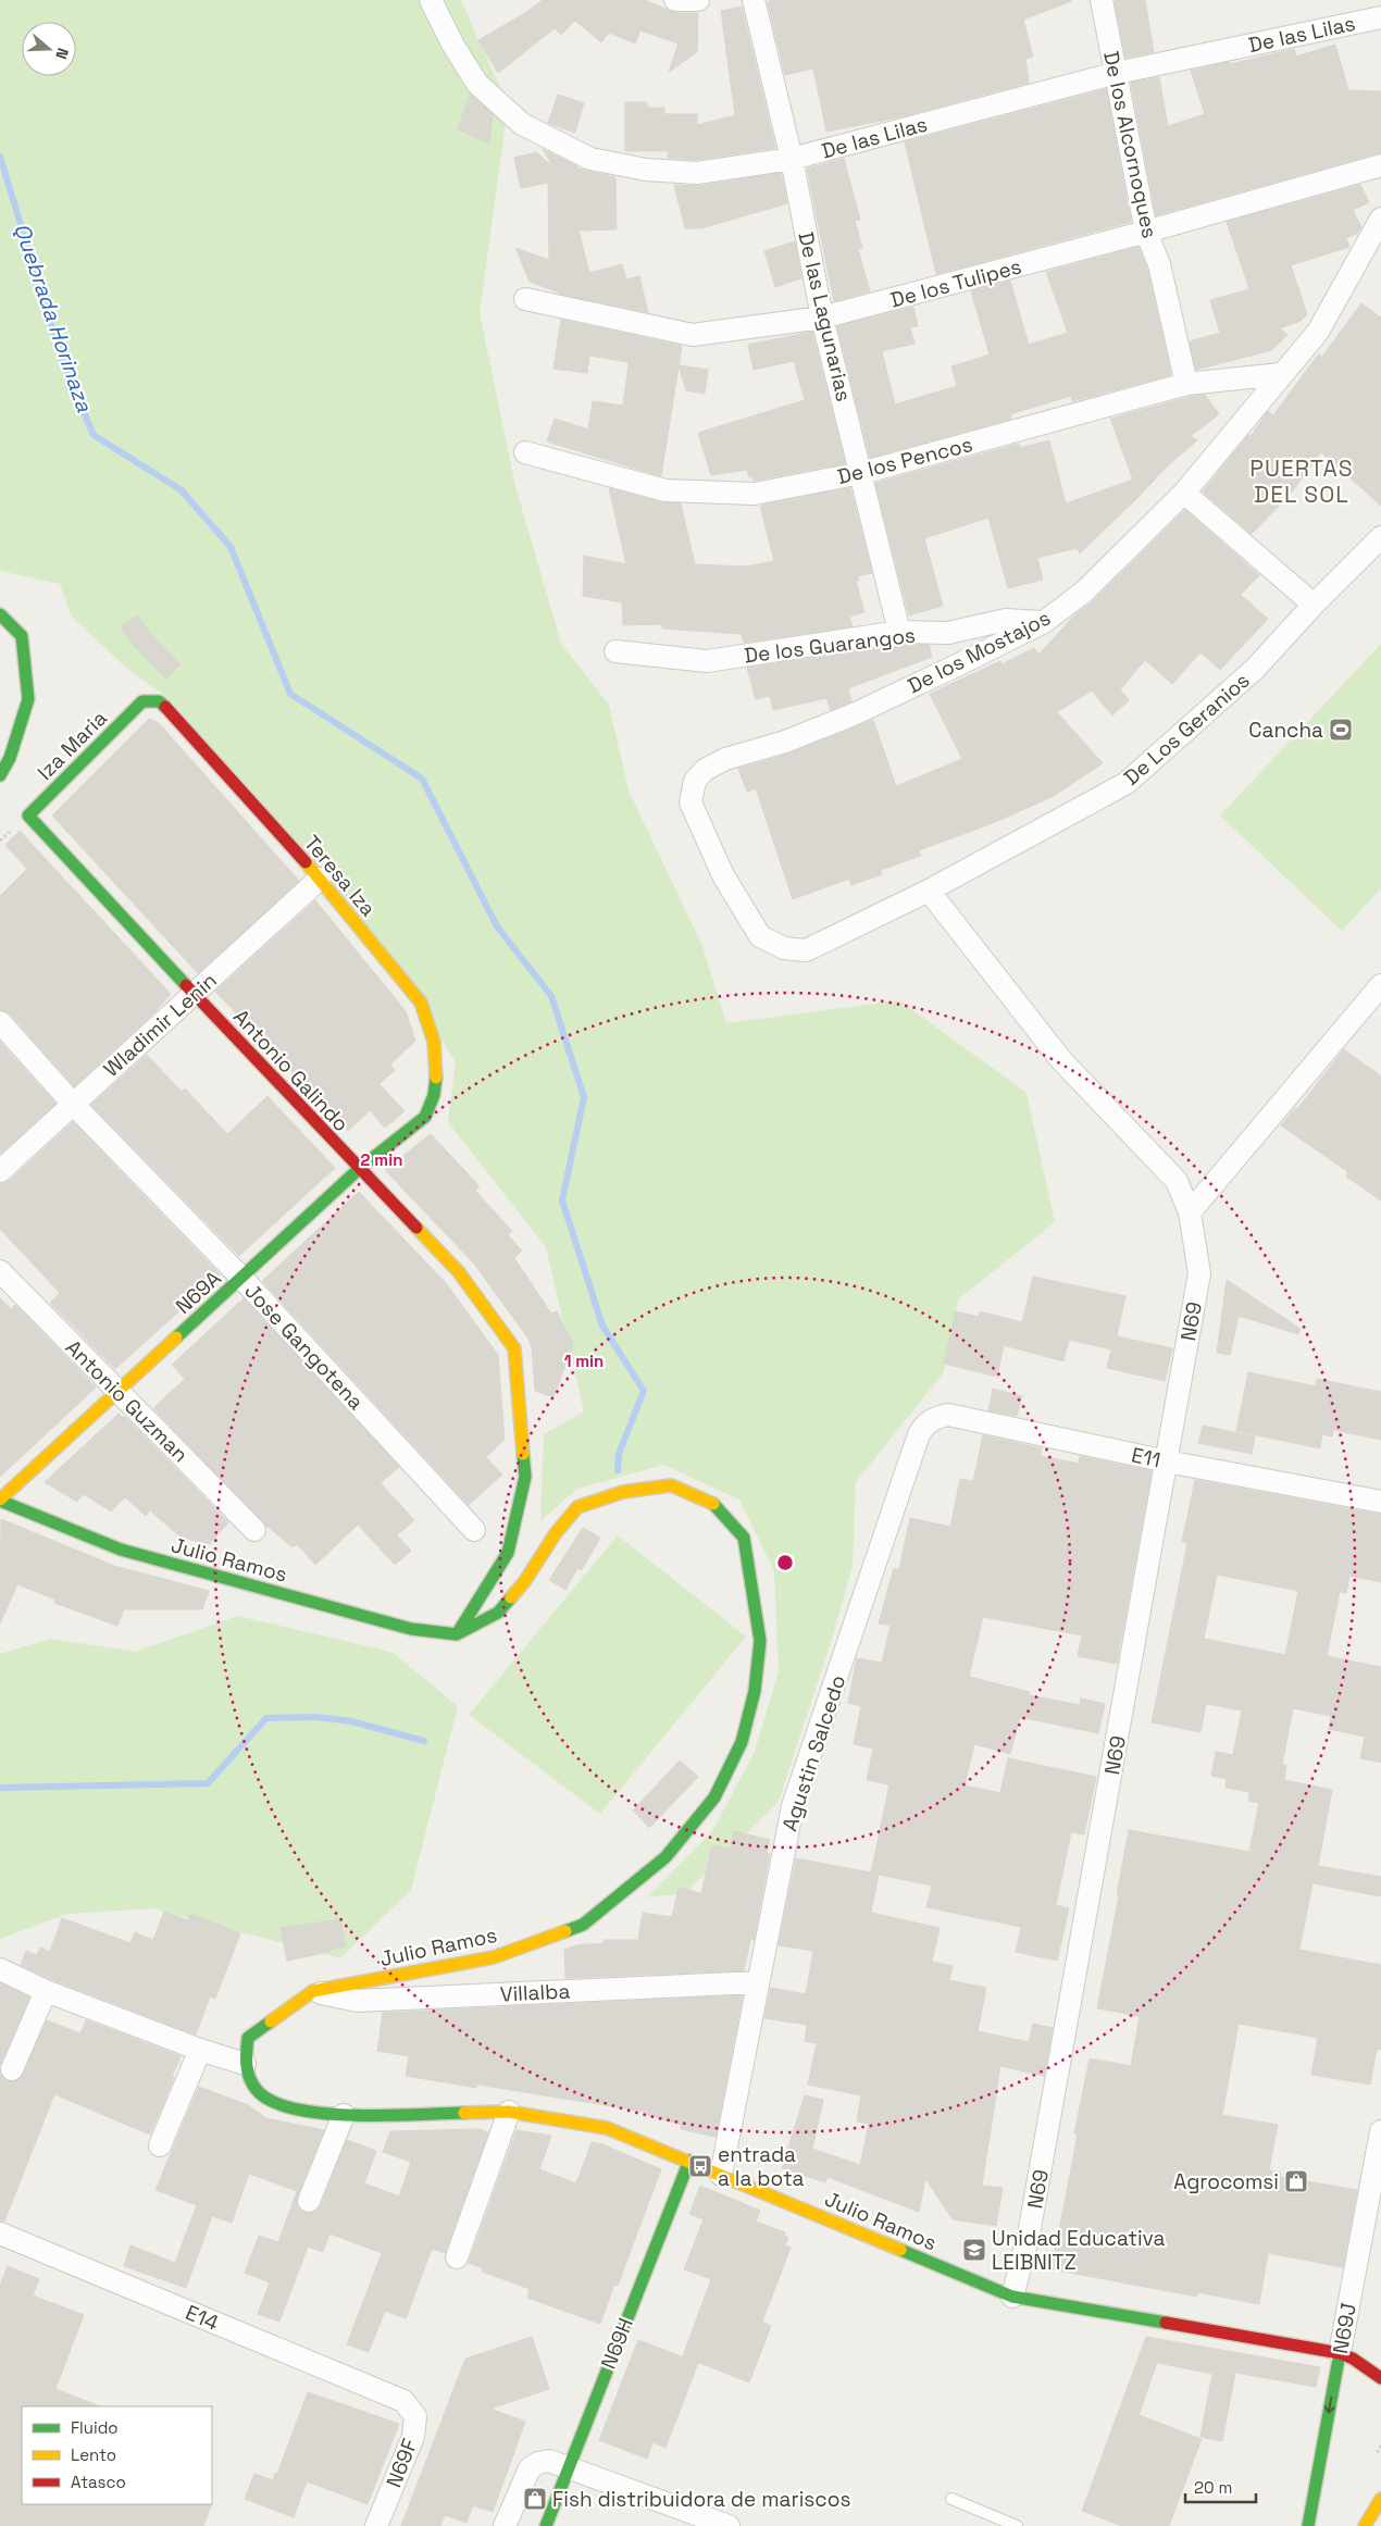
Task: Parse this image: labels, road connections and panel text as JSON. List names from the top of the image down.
{
  "streets": {
    "main road": [
      "Iza Maria",
      "Teresa Iza",
      "Antonio Galindo",
      "N69A",
      "Julio Ramos",
      "N69J",
      "N69H"
    ],
    "street": [
      "De las Lilas",
      "De los Alcornoques",
      "De los Tulipes",
      "De las Lagunarias",
      "De los Pencos",
      "De los Guarangos",
      "De los Mostajos",
      "De Los Geranios",
      "Wladimir Lenin",
      "N69",
      "Jose Gangotena",
      "Antonio Guzman",
      "E11",
      "Agustin Salcedo",
      "Villalba",
      "E14",
      "N69F"
    ]
  },
  "crossings": [
    ["De las Lilas", "De los Alcornoques"],
    ["De las Lilas", "De las Lagunarias"],
    ["De los Alcornoques", "De los Tulipes"],
    ["De los Alcornoques", "De los Pencos"],
    ["De los Tulipes", "De las Lagunarias"],
    ["De las Lagunarias", "De los Pencos"],
    ["De las Lagunarias", "De los Guarangos"],
    ["De los Pencos", "De los Mostajos"],
    ["De los Guarangos", "De los Mostajos"],
    ["De los Mostajos", "De Los Geranios"],
    ["Iza Maria", "Teresa Iza"],
    ["Iza Maria", "Antonio Galindo"],
    ["Teresa Iza", "Wladimir Lenin"],
    ["Teresa Iza", "N69A"],
    ["Wladimir Lenin", "Antonio Galindo"],
    ["Wladimir Lenin", "Jose Gangotena"],
    ["Antonio Galindo", "N69A"],
    ["Antonio Galindo", "Julio Ramos"],
    ["N69A", "Jose Gangotena"],
    ["N69A", "Antonio Guzman"],
    ["N69A", "Julio Ramos"],
    ["N69", "E11"],
    ["N69", "Julio Ramos"],
    ["E11", "Agustin Salcedo"],
    ["Julio Ramos", "Agustin Salcedo"],
    ["Julio Ramos", "Villalba"],
    ["Julio Ramos", "N69J"],
    ["Julio Ramos", "N69H"],
    ["Agustin Salcedo", "Villalba"],
    ["E14", "N69F"]
  ],
  "one_way": ["N69J"],
  "districts": ["PUERTAS DEL SOL"],
  "water": ["Quebrada Horinaza"],
  "places": {
    "sports": ["Cancha"],
    "bus stop": ["entrada a la bota"],
    "shop": ["Agrocomsi", "Fish distribuidora de mariscos"],
    "school or university": ["Unidad Educativa LEIBNITZ"]
  },
  "legend": ["Fluido", "Lento", "Atasco"],
  "scale_bar": "20 m",
  "north": "right",
  "rings": ["2 min", "1 min"]
}
